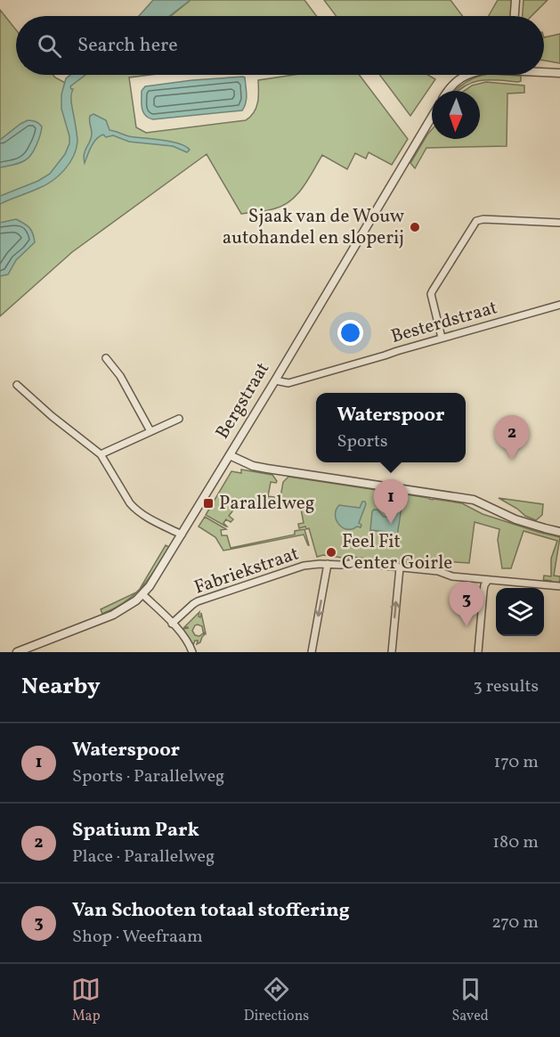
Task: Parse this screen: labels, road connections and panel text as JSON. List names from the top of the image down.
{
  "streets": {
    "street": ["Besterdstraat", "Bergstraat", "Fabriekstraat"]
  },
  "crossings": [
    ["Besterdstraat", "Bergstraat"]
  ],
  "places": {
    "other": ["Sjaak van de Wouw autohandel en sloperij", "Feel Fit Center Goirle"],
    "transit": ["Parallelweg"]
  },
  "north": "bottom",
  "page": {
    "search": "Search here",
    "popup": ["Waterspoor", "Sports"],
    "pins": ["2", "1", "3"],
    "heading": ["Nearby", "3 results"],
    "list": [
      {
        "mark": "1",
        "name": "Waterspoor",
        "note": "Sports · Parallelweg",
        "value": "170 m"
      },
      {
        "mark": "2",
        "name": "Spatium Park",
        "note": "Place · Parallelweg",
        "value": "180 m"
      },
      {
        "mark": "3",
        "name": "Van Schooten totaal stoffering",
        "note": "Shop · Weefraam",
        "value": "270 m"
      }
    ],
    "nav": ["Map", "Directions", "Saved"]
  }
}
